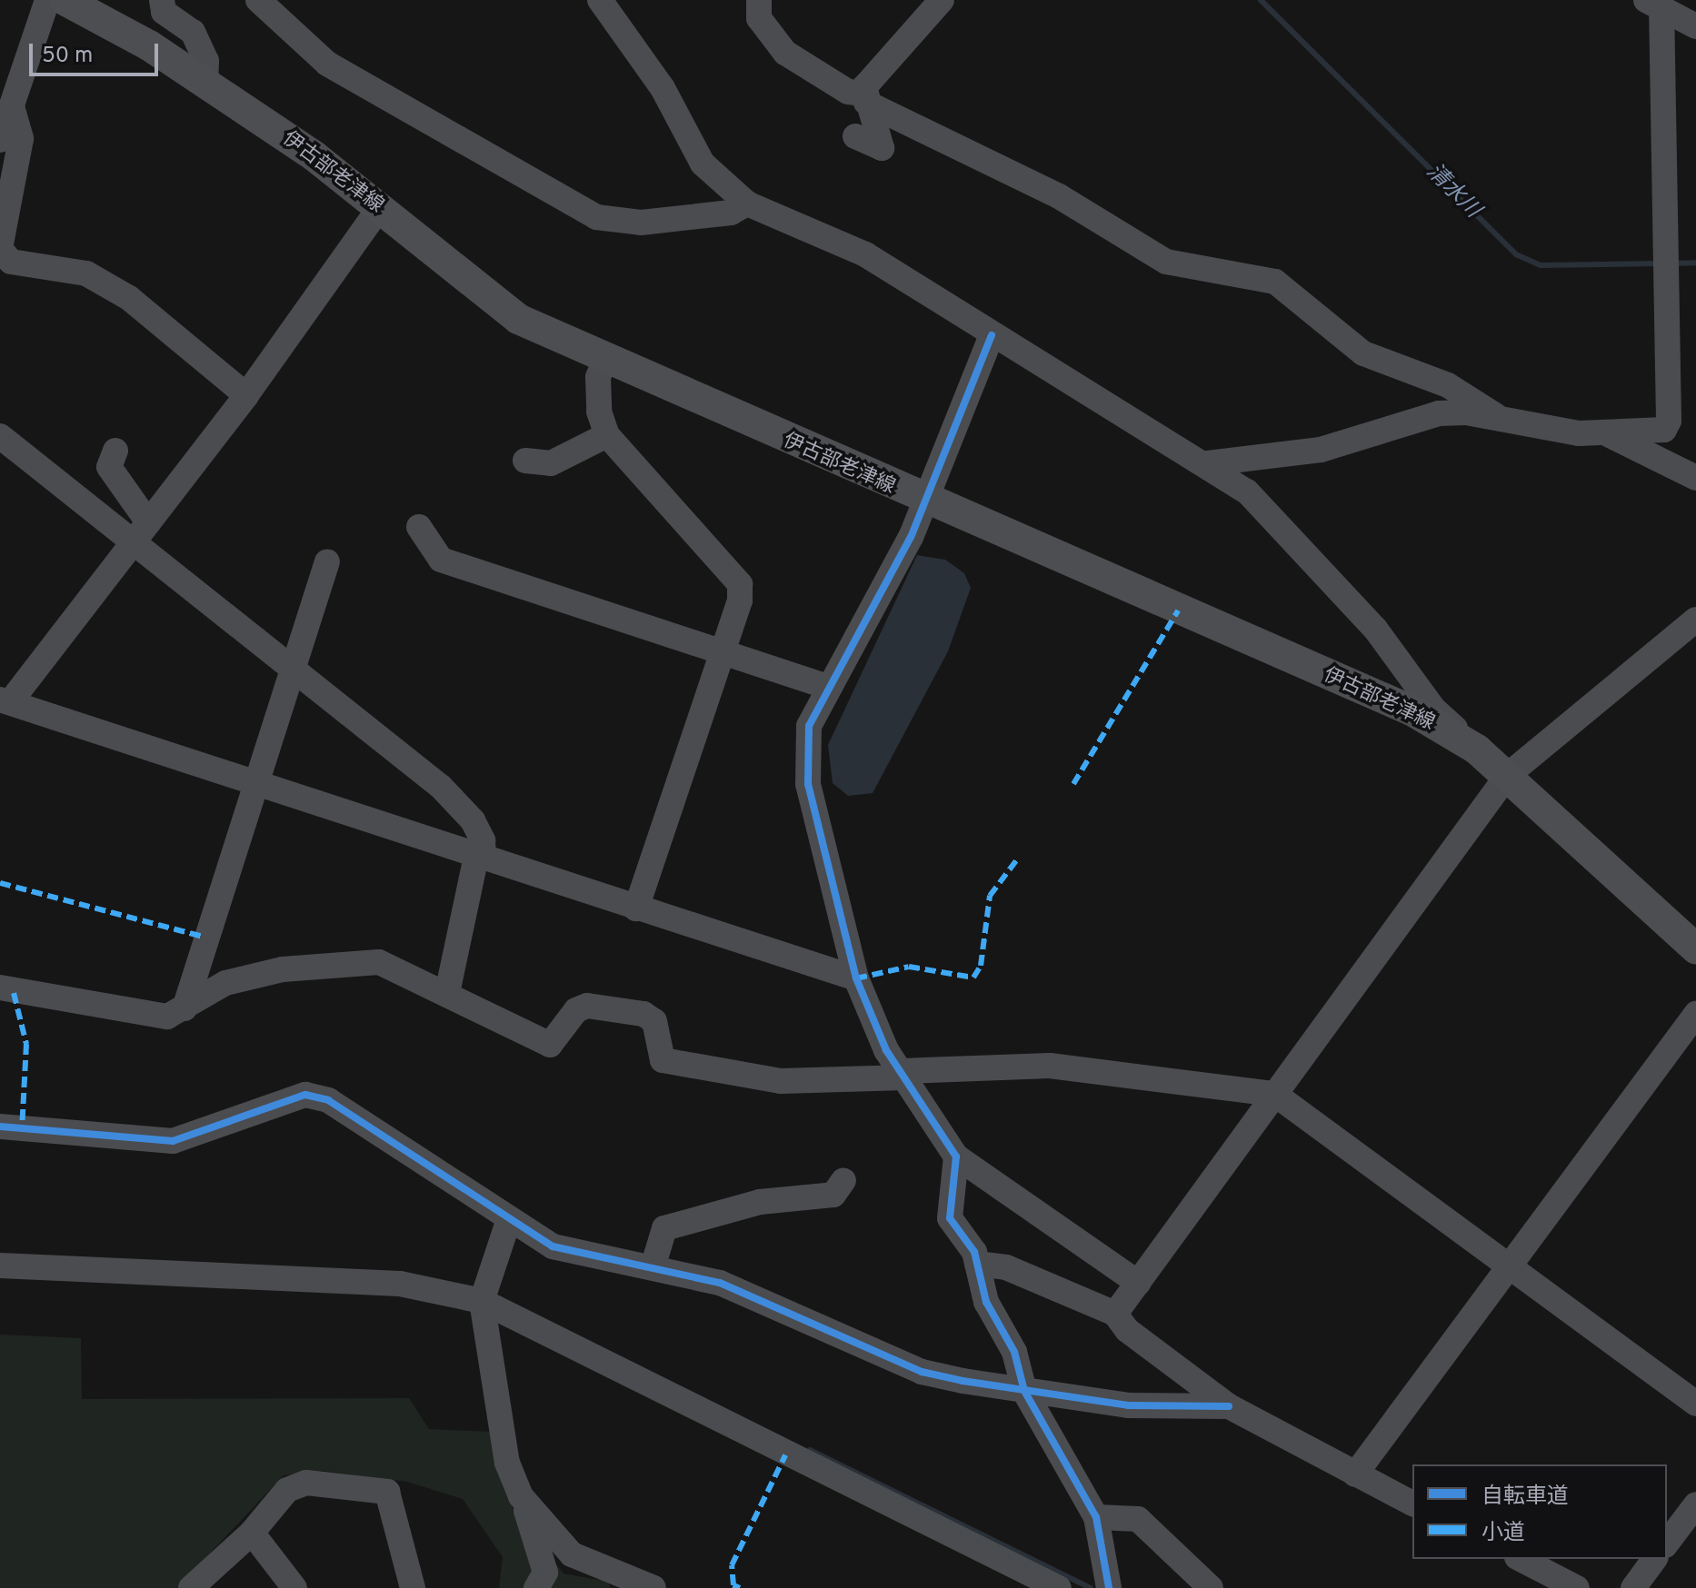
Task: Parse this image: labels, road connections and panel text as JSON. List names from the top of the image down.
{
  "streets": {
    "main road": ["伊古部老津線"]
  },
  "water": ["清水川"],
  "legend": ["自転車道", "小道"],
  "scale_bar": "50 m"
}
